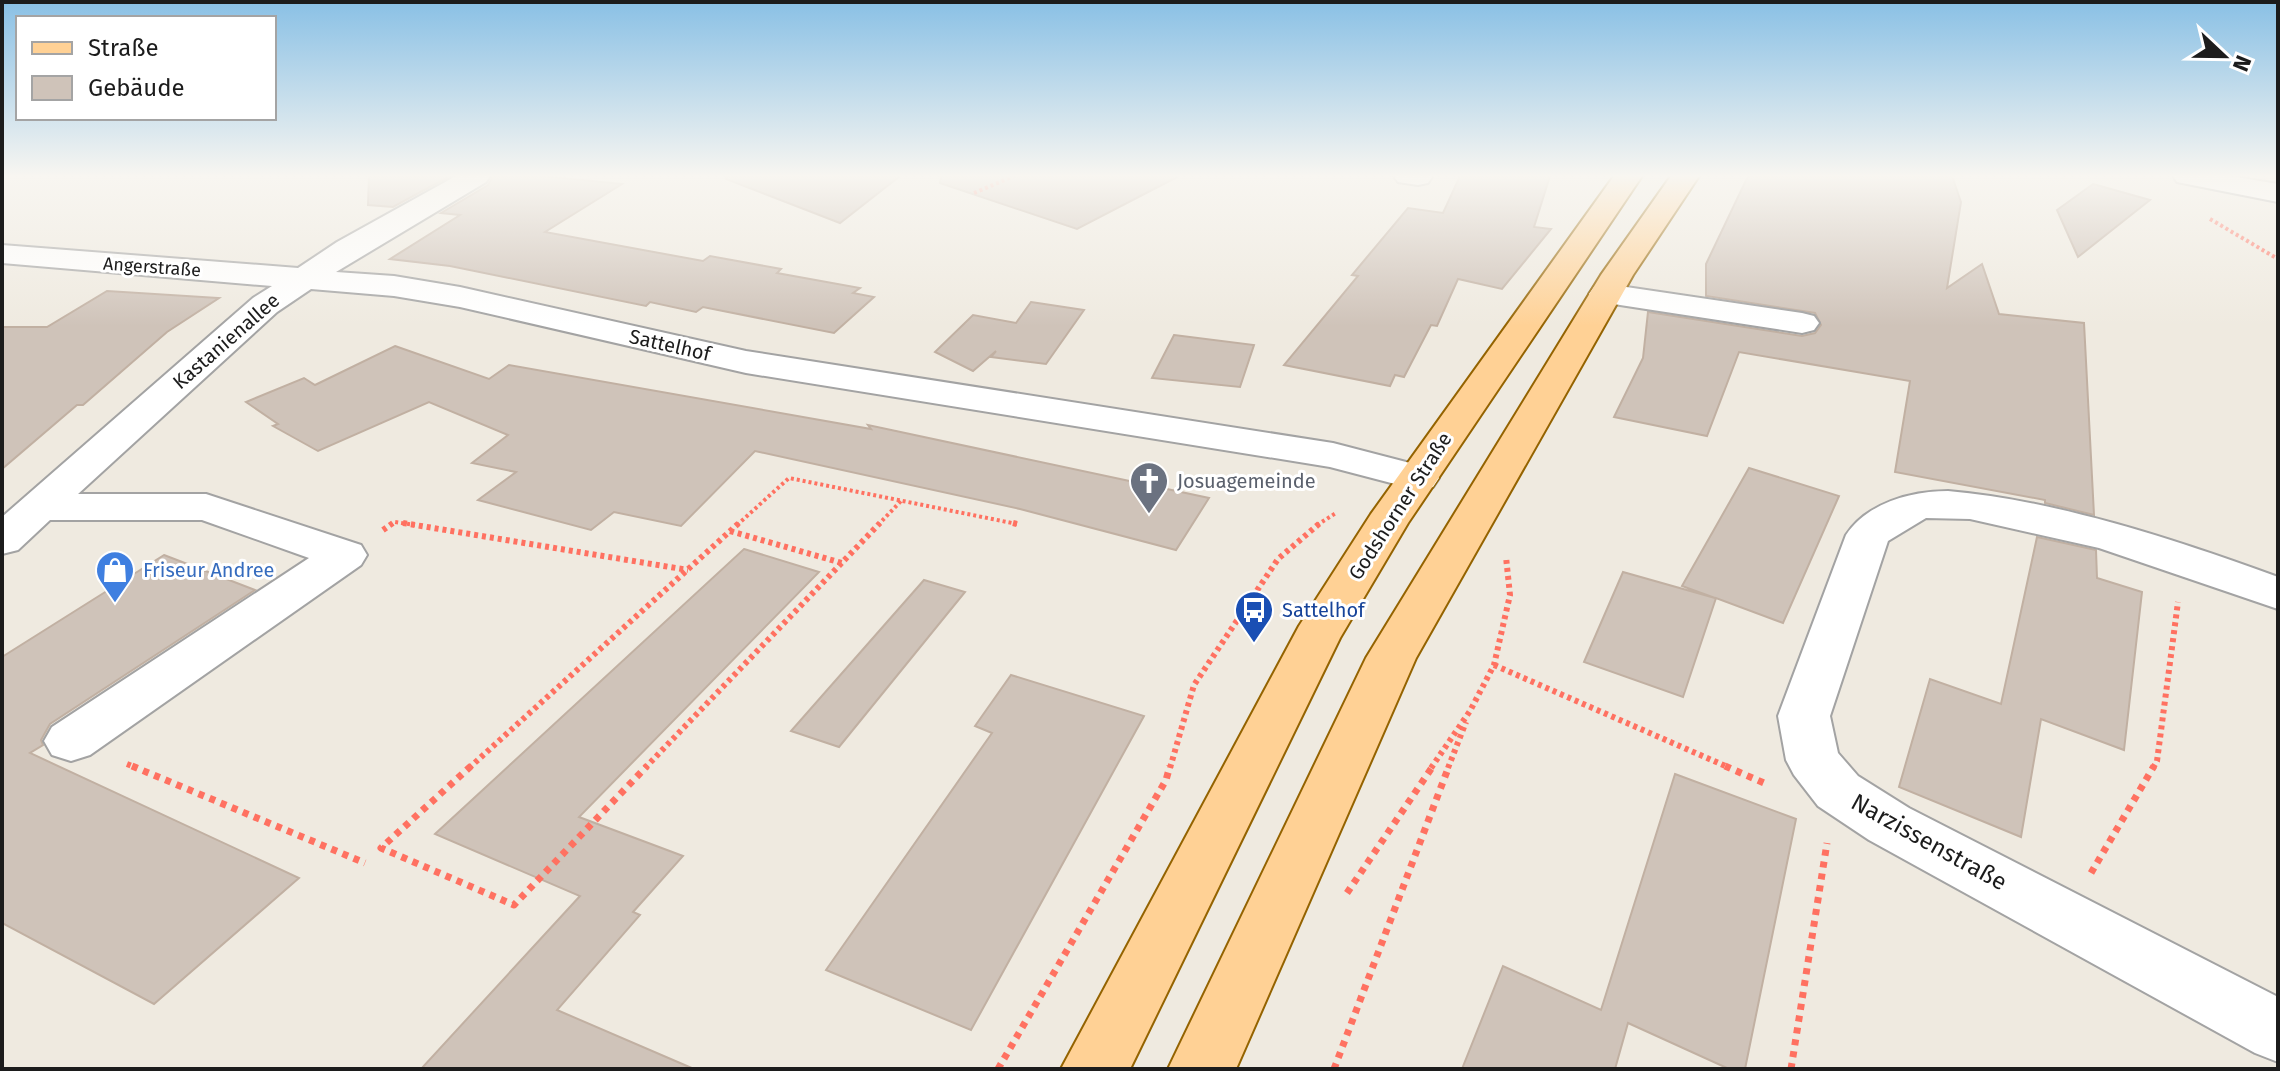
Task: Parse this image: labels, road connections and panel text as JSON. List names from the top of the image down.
{
  "streets": {
    "main road": ["Godshorner Straße"],
    "street": [
      "Angerstraße",
      "Kastanienallee",
      "Sattelhof",
      "Narzissenstraße"
    ]
  },
  "crossings": [
    ["Angerstraße", "Kastanienallee"],
    ["Angerstraße", "Sattelhof"],
    ["Kastanienallee", "Sattelhof"],
    ["Sattelhof", "Godshorner Straße"]
  ],
  "places": {
    "church": ["Josuagemeinde"],
    "shop": ["Friseur Andree"],
    "bus stop": ["Sattelhof"]
  },
  "legend": ["Straße", "Gebäude"],
  "north": "right"
}
